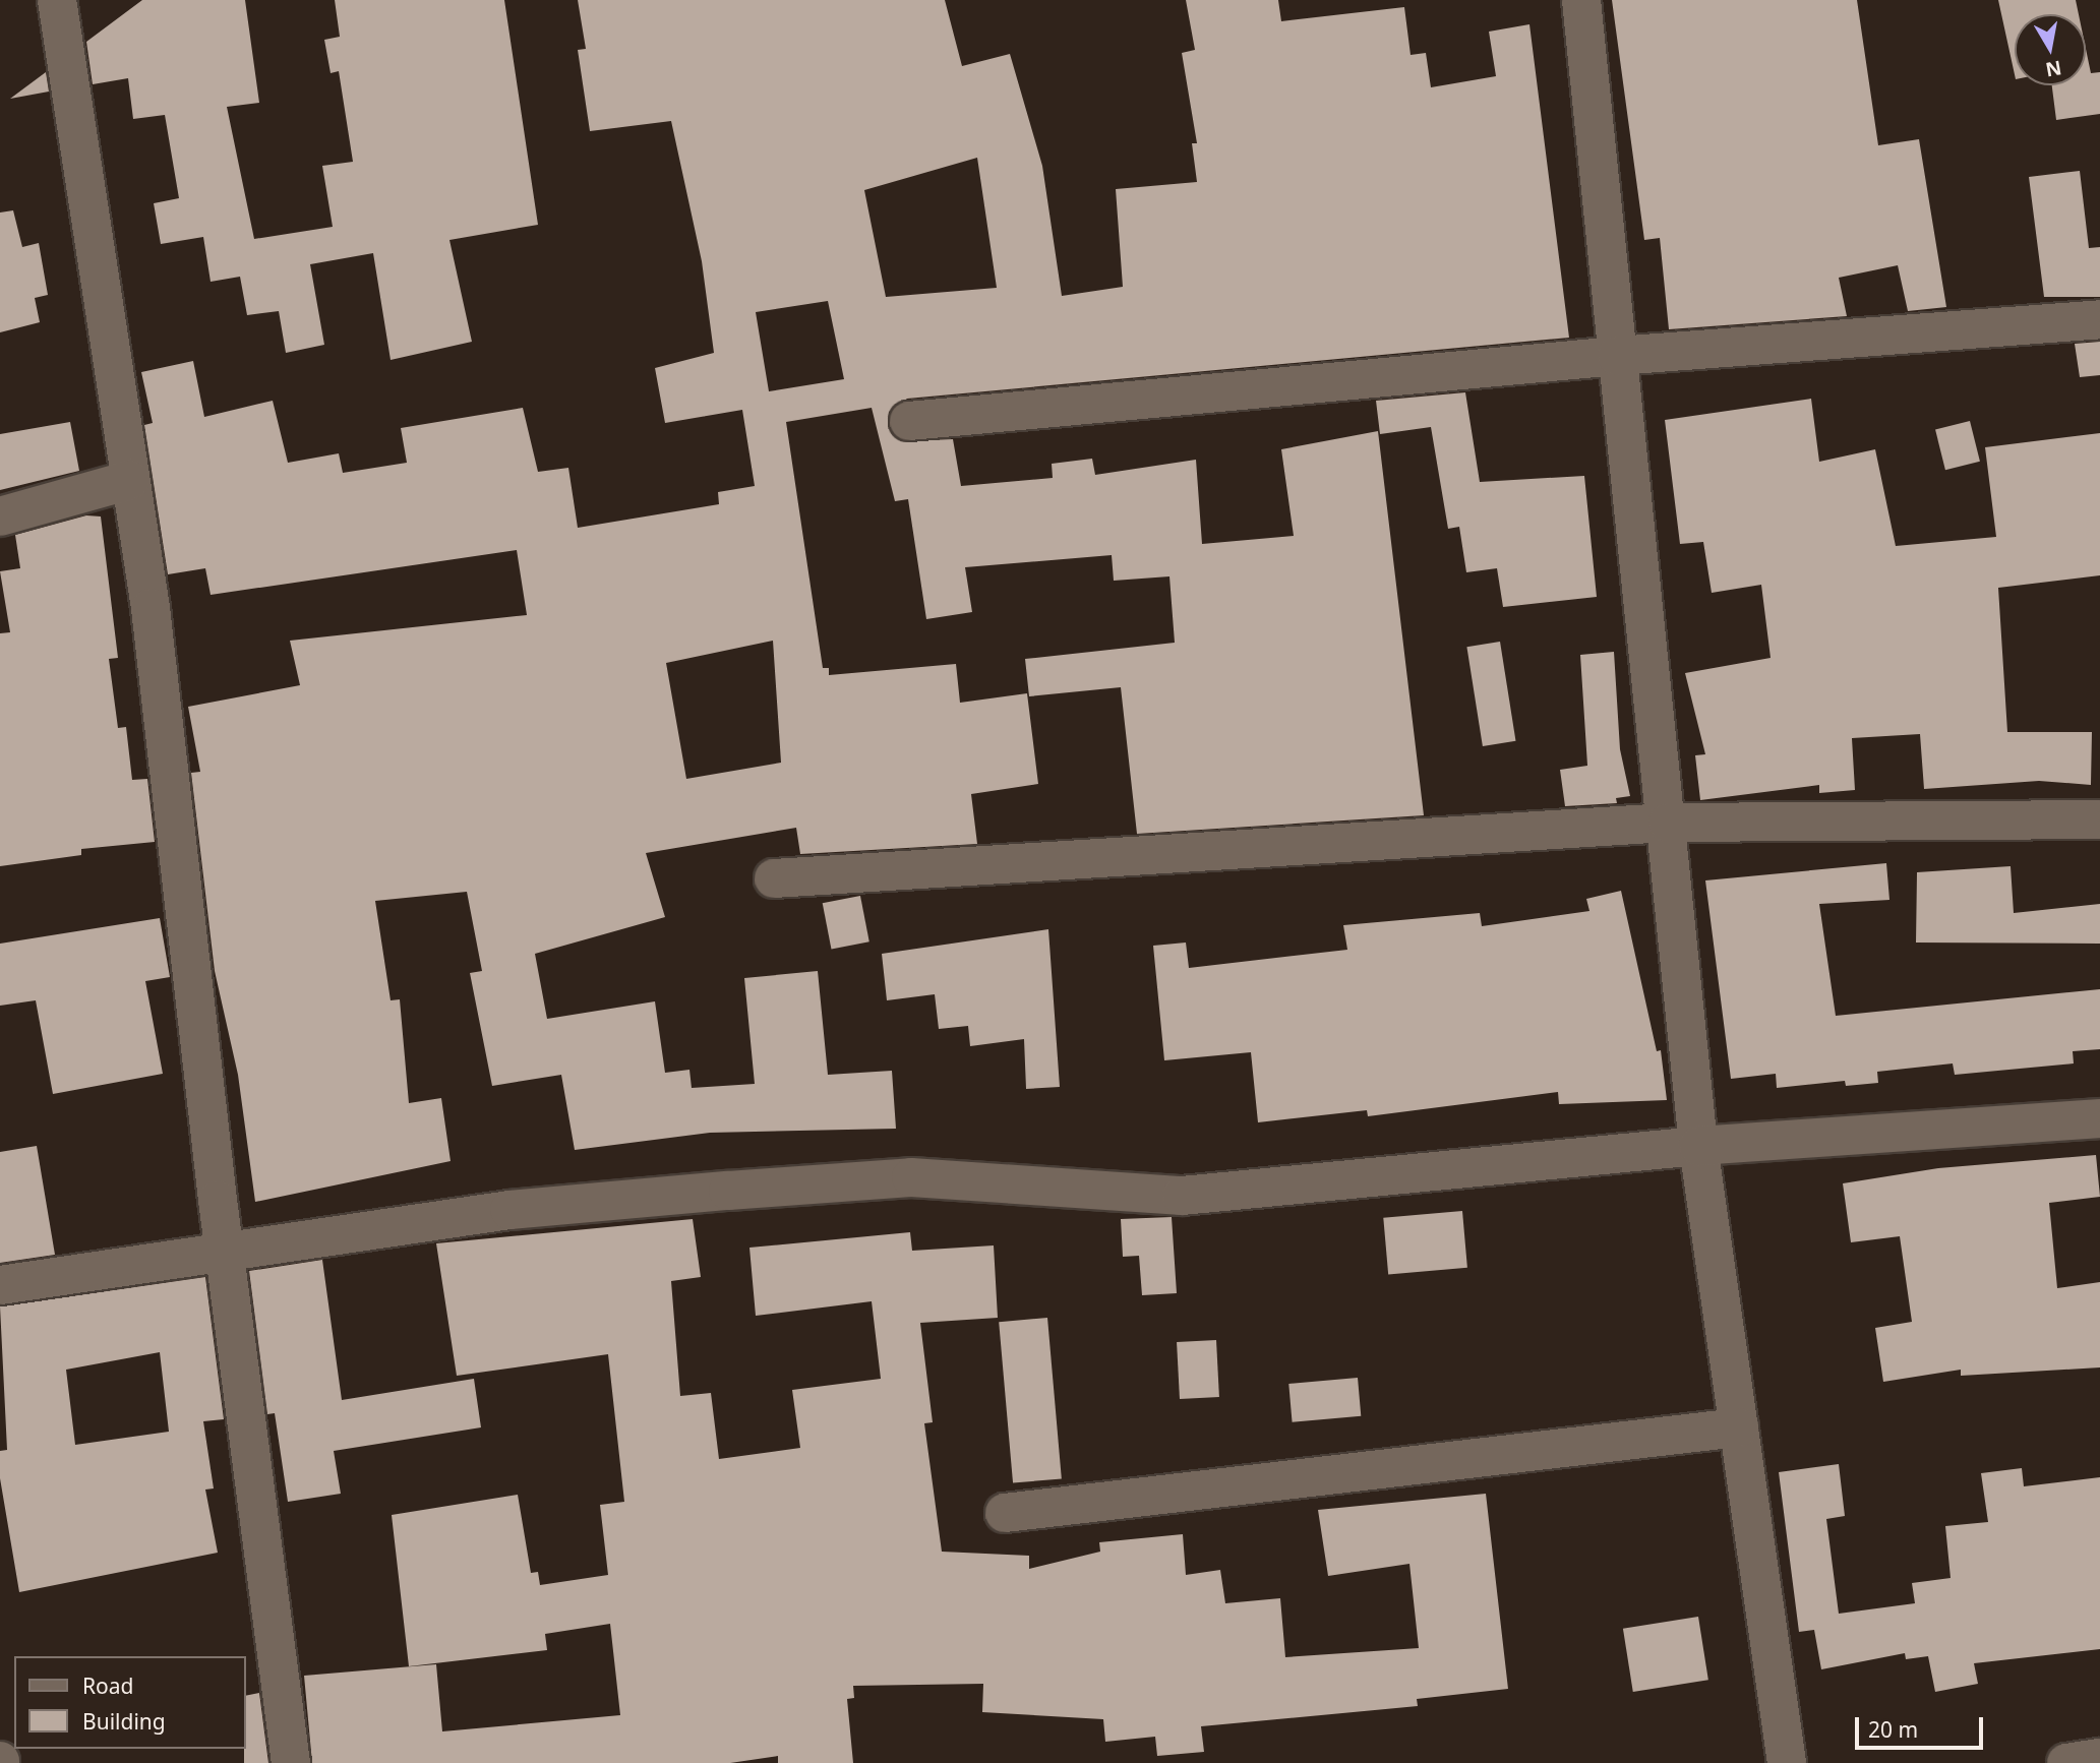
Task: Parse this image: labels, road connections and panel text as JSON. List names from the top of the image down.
{
  "legend": ["Road", "Building"],
  "scale_bar": "20 m",
  "north": "bottom"
}
